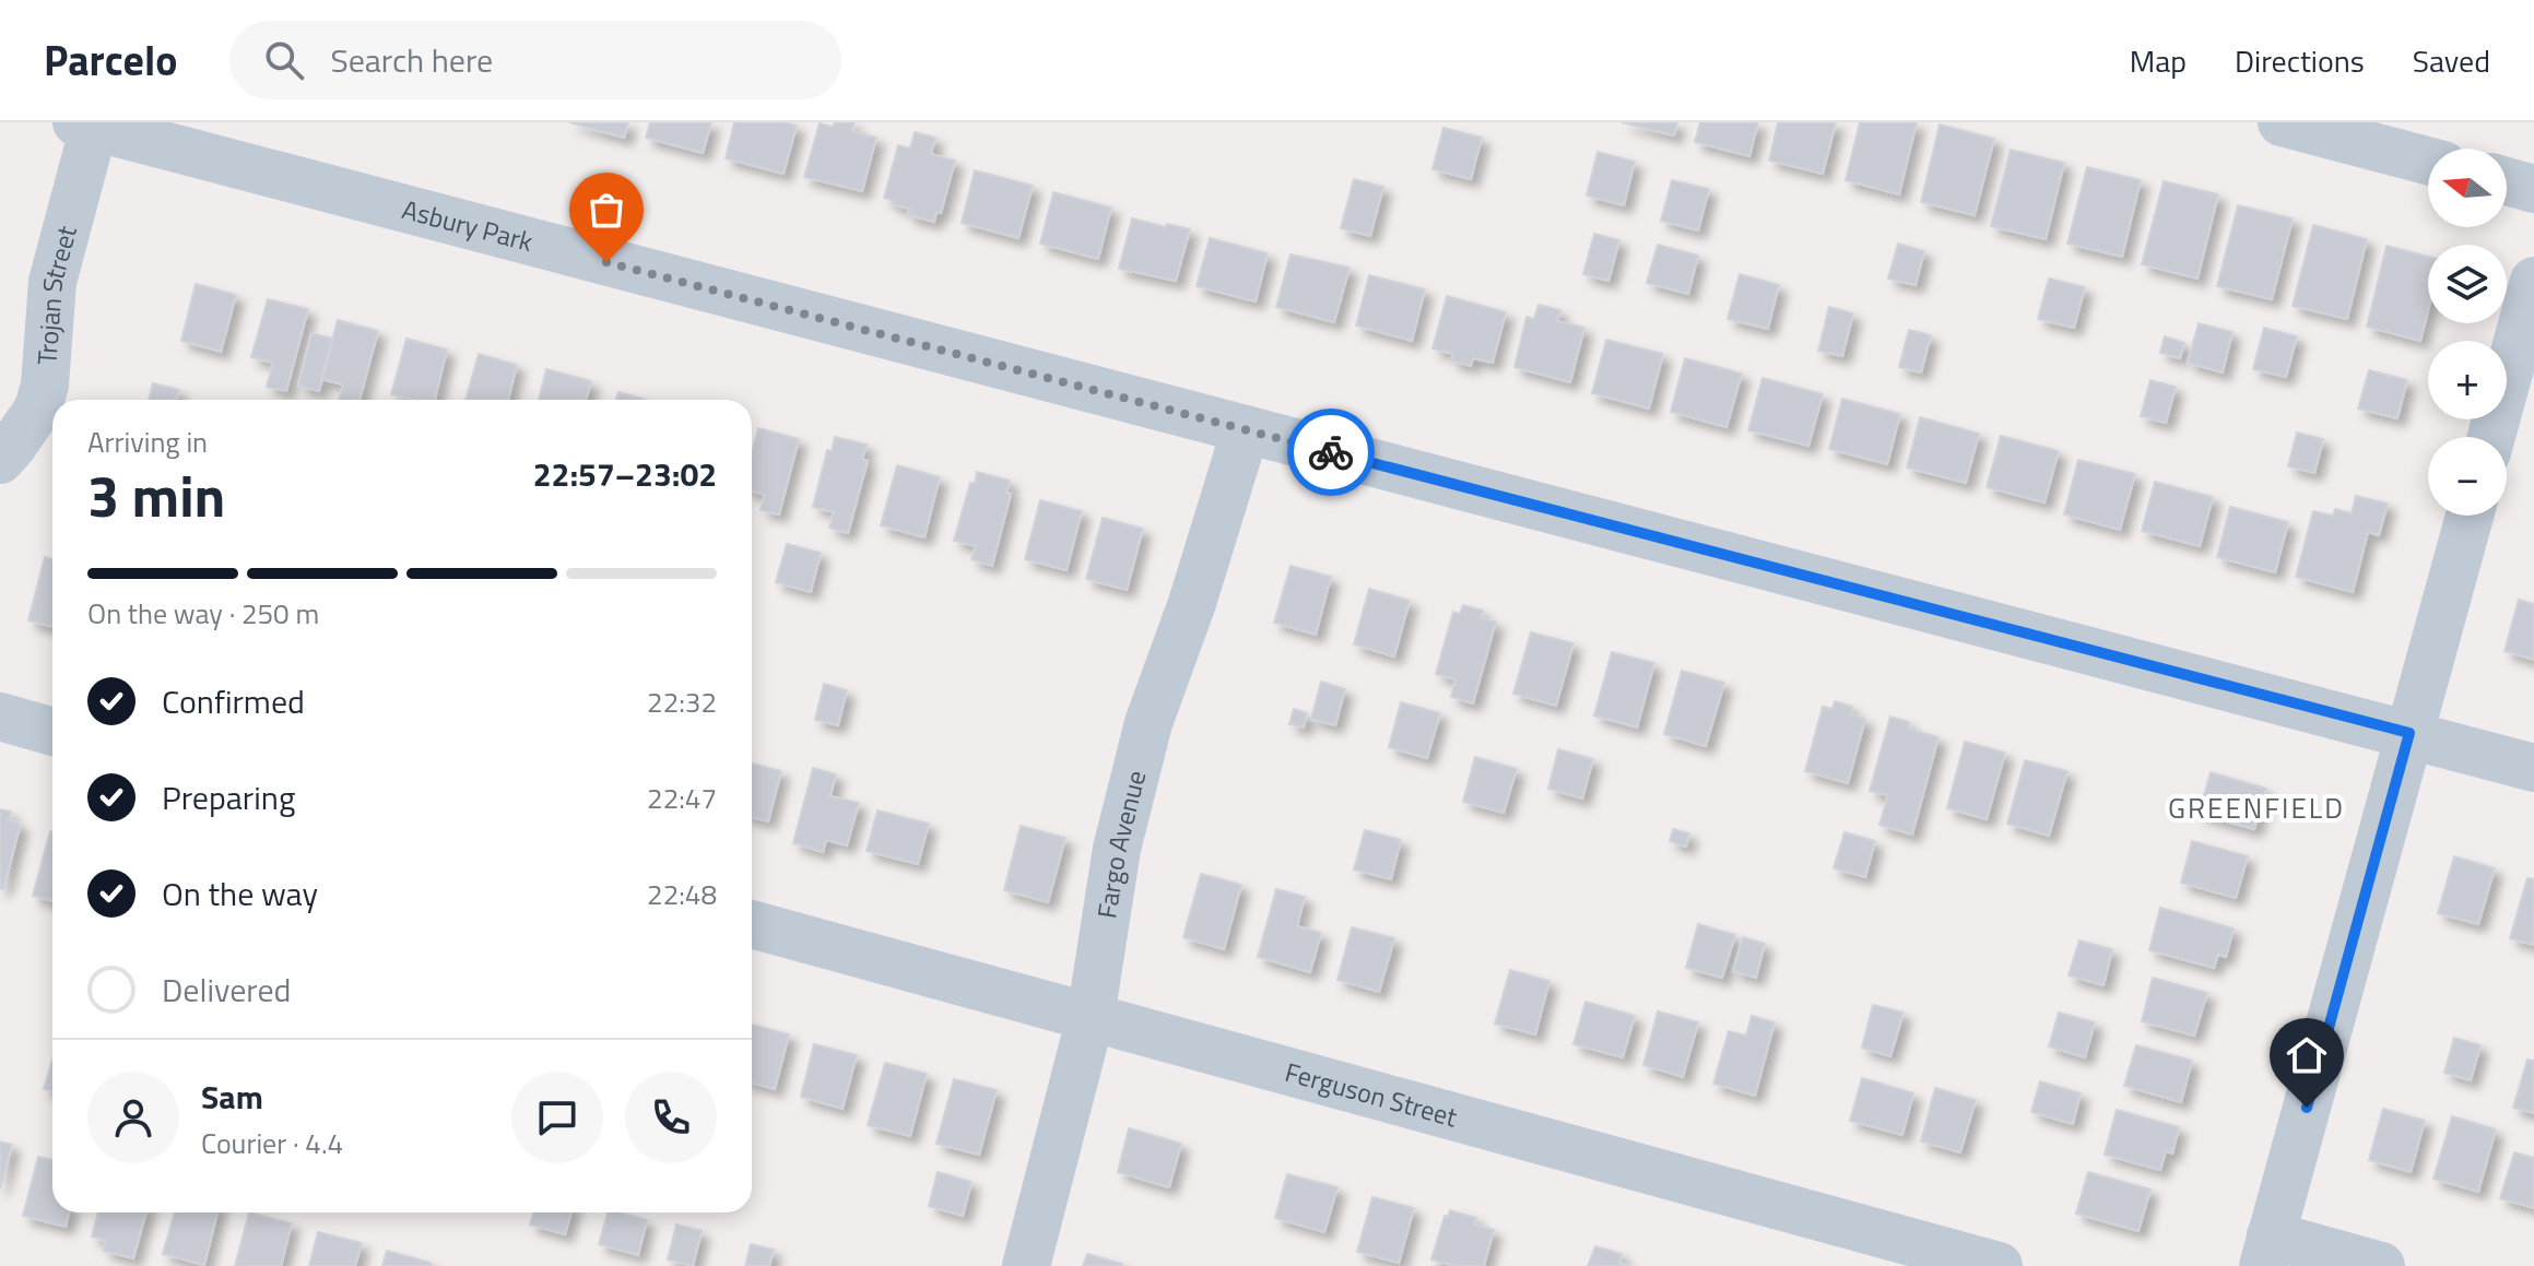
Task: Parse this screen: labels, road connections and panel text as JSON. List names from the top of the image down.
{
  "streets": {
    "street": [
      "Asbury Park",
      "Trojan Street",
      "Fargo Avenue",
      "Ferguson Street"
    ]
  },
  "crossings": [
    ["Asbury Park", "Trojan Street"],
    ["Asbury Park", "Fargo Avenue"],
    ["Fargo Avenue", "Ferguson Street"]
  ],
  "districts": ["GREENFIELD"],
  "north": "left",
  "page": {
    "header": "Parcelo",
    "search": "Search here",
    "nav": ["Map", "Directions", "Saved"],
    "map_buttons": ["+", "−"],
    "heading": ["3 min", "Arriving in", "22:57–23:02"],
    "panel": ["Sam", "Courier · 4.4"],
    "bar": "On the way · 250 m",
    "list": [
      ["Confirmed", "22:32"],
      ["Preparing", "22:47"],
      ["On the way", "22:48"],
      "Delivered"
    ]
  }
}
